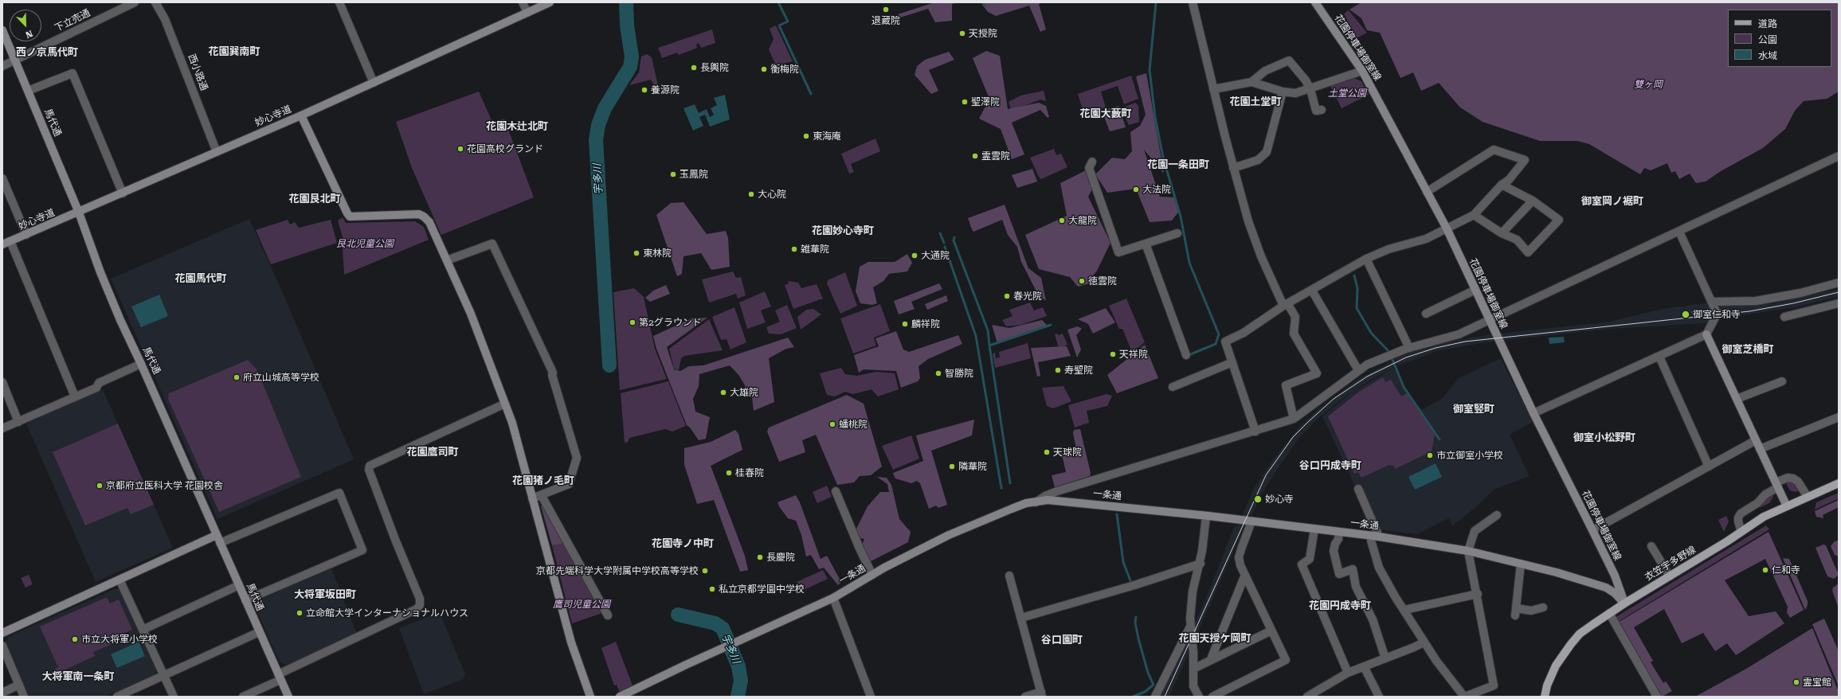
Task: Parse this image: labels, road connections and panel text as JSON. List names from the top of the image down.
{
  "streets": {
    "main road": [
      "花園停車場御室線",
      "妙心寺道",
      "馬代通",
      "一条通",
      "衣笠宇多野線"
    ],
    "street": ["下立売通", "西小路通"]
  },
  "crossings": [
    ["下立売通", "馬代通"],
    ["花園停車場御室線", "一条通"],
    ["花園停車場御室線", "衣笠宇多野線"],
    ["西小路通", "妙心寺道"],
    ["妙心寺道", "馬代通"],
    ["一条通", "衣笠宇多野線"]
  ],
  "districts": [
    "花園巽南町",
    "西ノ京馬代町",
    "花園土堂町",
    "花園大藪町",
    "花園木辻北町",
    "花園一条田町",
    "花園艮北町",
    "御室岡ノ裾町",
    "花園妙心寺町",
    "花園馬代町",
    "御室芝橋町",
    "御室竪町",
    "御室小松野町",
    "花園鷹司町",
    "谷口円成寺町",
    "花園猪ノ毛町",
    "花園寺ノ中町",
    "大将軍坂田町",
    "花園円成寺町",
    "花園天授ケ岡町",
    "谷口園町",
    "大将軍南一条町"
  ],
  "water": ["宇多川"],
  "parks": [
    "雙ヶ岡",
    "土堂公園",
    "艮北児童公園",
    "鷹司児童公園"
  ],
  "places": [
    "退蔵院",
    "天授院",
    "長輿院",
    "衡梅院",
    "養源院",
    "聖澤院",
    "東海庵",
    "花園高校グランド",
    "霊雲院",
    "玉鳳院",
    "大法院",
    "大心院",
    "大龍院",
    "雑華院",
    "東林院",
    "大通院",
    "徳雲院",
    "春光院",
    "御室仁和寺",
    "第2グラウンド",
    "麟祥院",
    "天祥院",
    "寿聖院",
    "智勝院",
    "府立山城高等学校",
    "大雄院",
    "蟠桃院",
    "天球院",
    "市立御室小学校",
    "隣華院",
    "桂春院",
    "京都府立医科大学 花園校舎",
    "妙心寺",
    "長慶院",
    "仁和寺",
    "京都先端科学大学附属中学校高等学校",
    "私立京都学園中学校",
    "立命館大学インターナショナルハウス",
    "市立大将軍小学校",
    "霊宝館"
  ],
  "legend": ["道路", "公園", "水域"],
  "north": "bottom right"
}
